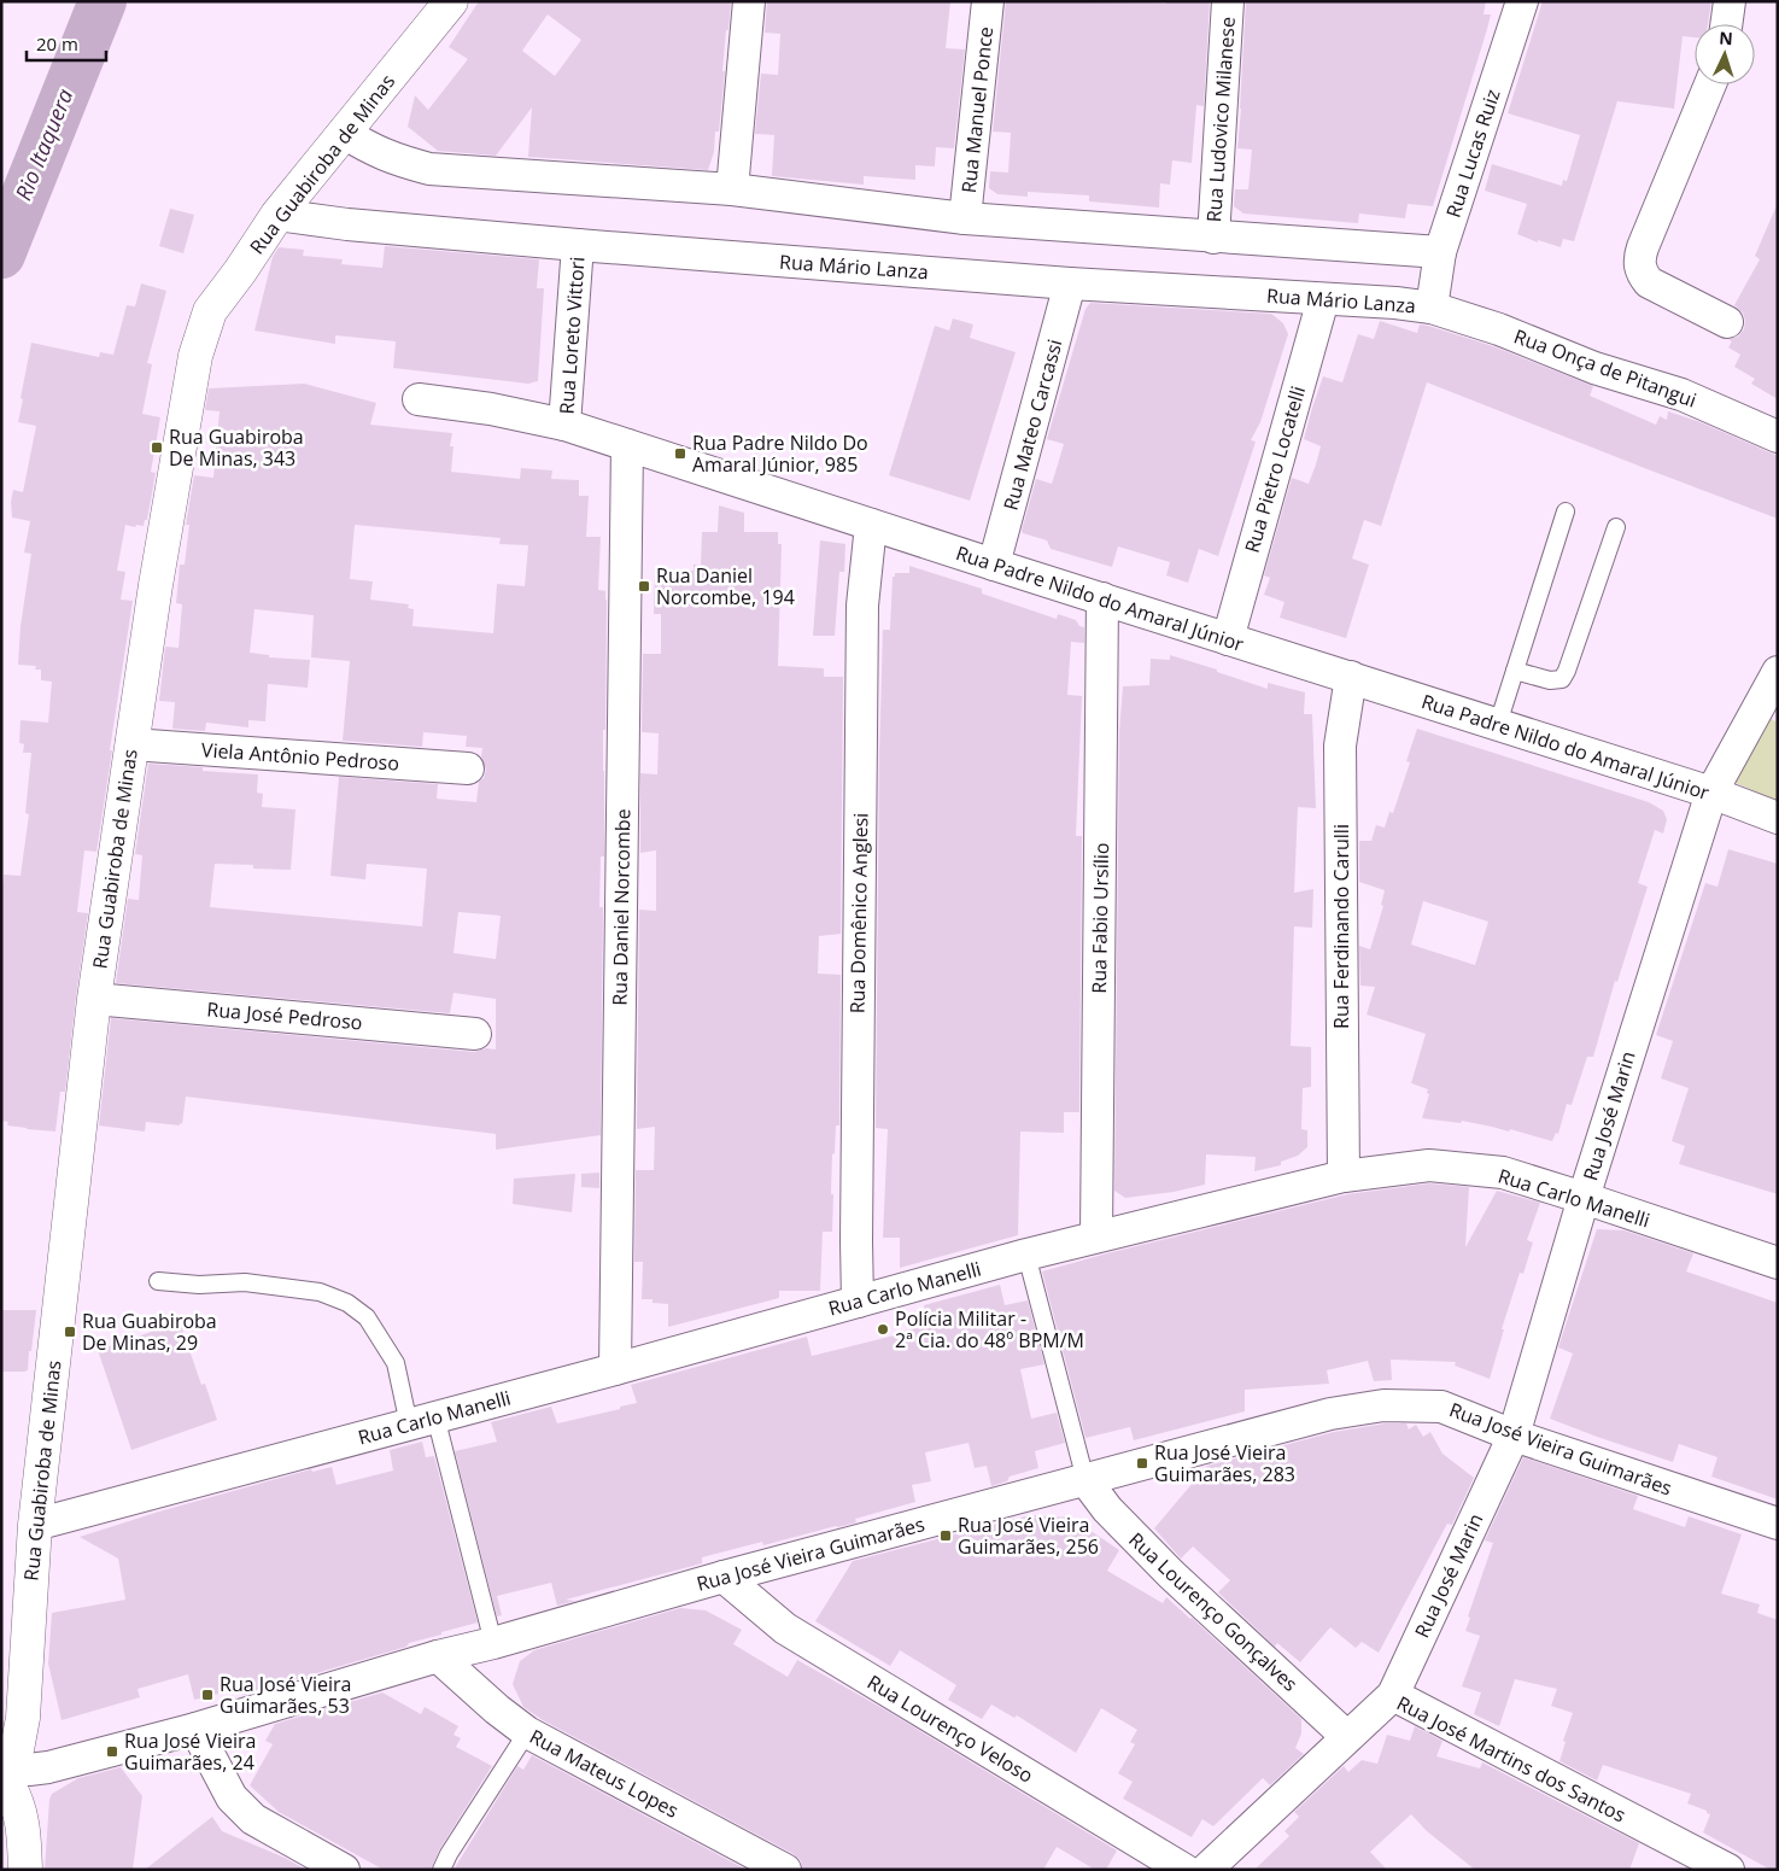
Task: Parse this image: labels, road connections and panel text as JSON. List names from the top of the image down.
{
  "streets": {
    "street": [
      "Rua Manuel Ponce",
      "Rua Ludovico Milanese",
      "Rua Lucas Ruiz",
      "Rua Guabiroba de Minas",
      "Rua Mário Lanza",
      "Rua Loreto Vittori",
      "Rua Onça de Pitangui",
      "Rua Mateo Carcassi",
      "Rua Pietro Locatelli",
      "Rua Padre Nildo do Amaral Júnior",
      "Viela Antônio Pedroso",
      "Rua Daniel Norcombe",
      "Rua Domênico Anglesi",
      "Rua Fabio Ursílio",
      "Rua Ferdinando Carulli",
      "Rua José Pedroso",
      "Rua José Marin",
      "Rua Carlo Manelli",
      "Rua José Vieira Guimarães",
      "Rua Lourenço Gonçalves",
      "Rua Lourenço Veloso",
      "Rua José Martins dos Santos",
      "Rua Mateus Lopes"
    ]
  },
  "crossings": [
    ["Rua Lucas Ruiz", "Rua Mário Lanza"],
    ["Rua Lucas Ruiz", "Rua Onça de Pitangui"],
    ["Rua Guabiroba de Minas", "Rua Mário Lanza"],
    ["Rua Guabiroba de Minas", "Viela Antônio Pedroso"],
    ["Rua Guabiroba de Minas", "Rua José Pedroso"],
    ["Rua Guabiroba de Minas", "Rua Carlo Manelli"],
    ["Rua Guabiroba de Minas", "Rua José Vieira Guimarães"],
    ["Rua Mário Lanza", "Rua Loreto Vittori"],
    ["Rua Mário Lanza", "Rua Onça de Pitangui"],
    ["Rua Mário Lanza", "Rua Mateo Carcassi"],
    ["Rua Mário Lanza", "Rua Pietro Locatelli"],
    ["Rua Loreto Vittori", "Rua Padre Nildo do Amaral Júnior"],
    ["Rua Mateo Carcassi", "Rua Padre Nildo do Amaral Júnior"],
    ["Rua Pietro Locatelli", "Rua Padre Nildo do Amaral Júnior"],
    ["Rua Padre Nildo do Amaral Júnior", "Rua Daniel Norcombe"],
    ["Rua Padre Nildo do Amaral Júnior", "Rua Domênico Anglesi"],
    ["Rua Padre Nildo do Amaral Júnior", "Rua Fabio Ursílio"],
    ["Rua Padre Nildo do Amaral Júnior", "Rua Ferdinando Carulli"],
    ["Rua Padre Nildo do Amaral Júnior", "Rua José Marin"],
    ["Rua Daniel Norcombe", "Rua Carlo Manelli"],
    ["Rua Domênico Anglesi", "Rua Carlo Manelli"],
    ["Rua Fabio Ursílio", "Rua Carlo Manelli"],
    ["Rua Ferdinando Carulli", "Rua Carlo Manelli"],
    ["Rua José Marin", "Rua Carlo Manelli"],
    ["Rua José Marin", "Rua José Vieira Guimarães"],
    ["Rua José Marin", "Rua José Martins dos Santos"],
    ["Rua José Vieira Guimarães", "Rua Lourenço Gonçalves"],
    ["Rua José Vieira Guimarães", "Rua Lourenço Veloso"],
    ["Rua José Vieira Guimarães", "Rua Mateus Lopes"],
    ["Rua Lourenço Gonçalves", "Rua José Martins dos Santos"]
  ],
  "water": ["Rio Itaquera"],
  "places": {
    "transit": [
      "Rua Guabiroba De Minas, 343",
      "Rua Padre Nildo Do Amaral Júnior, 985",
      "Rua Daniel Norcombe, 194",
      "Rua Guabiroba De Minas, 29",
      "Rua José Vieira Guimarães, 283",
      "Rua José Vieira Guimarães, 256",
      "Rua José Vieira Guimarães, 53",
      "Rua José Vieira Guimarães, 24"
    ],
    "other": ["Polícia Militar - 2ª Cia. do 48º BPM/M"]
  },
  "scale_bar": "20 m",
  "north": "top"
}
